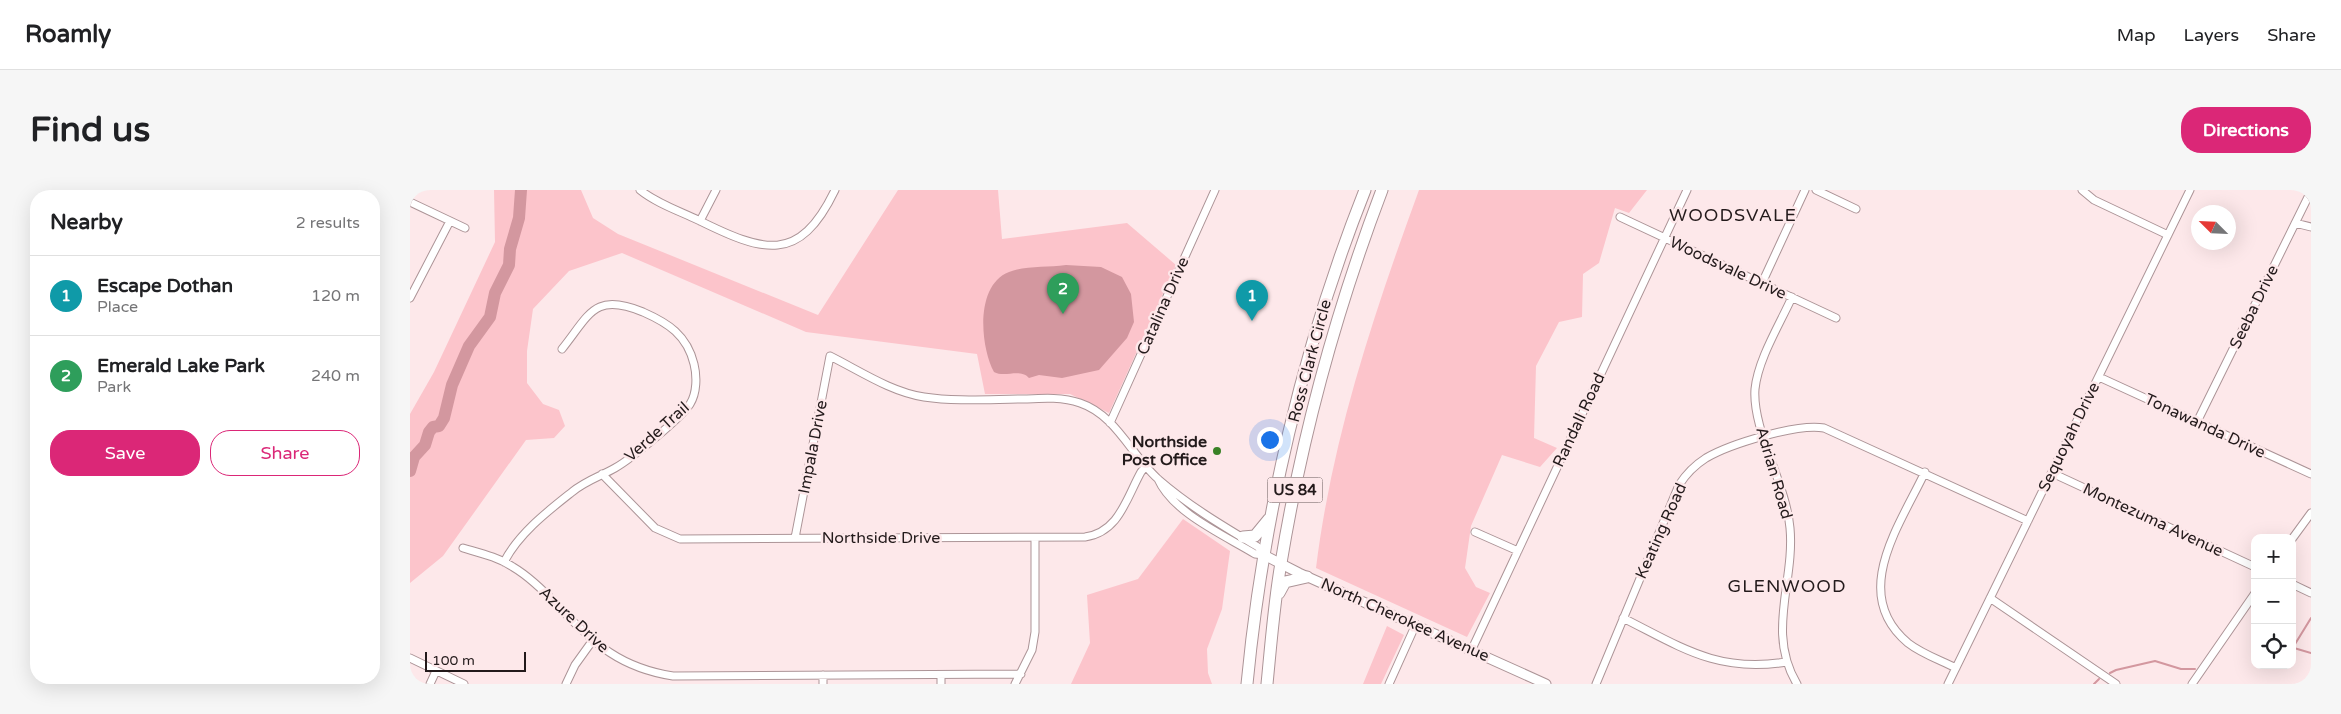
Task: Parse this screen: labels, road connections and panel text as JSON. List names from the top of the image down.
{
  "streets": {
    "highway": ["Ross Clark Circle", "US 84"],
    "street": [
      "Woodsvale Drive",
      "Catalina Drive",
      "Seeba Drive",
      "Randall Road",
      "Tonawanda Drive",
      "Verde Trail",
      "Sequoyah Drive",
      "Impala Drive",
      "Adrian Road",
      "Montezuma Avenue",
      "Keating Road",
      "Northside Drive",
      "Azure Drive",
      "North Cherokee Avenue"
    ]
  },
  "crossings": [
    ["Woodsvale Drive", "Randall Road"],
    ["Woodsvale Drive", "Adrian Road"],
    ["Catalina Drive", "North Cherokee Avenue"],
    ["Seeba Drive", "Tonawanda Drive"],
    ["Ross Clark Circle", "North Cherokee Avenue"],
    ["Randall Road", "North Cherokee Avenue"],
    ["Tonawanda Drive", "Sequoyah Drive"],
    ["Verde Trail", "Northside Drive"],
    ["Verde Trail", "Azure Drive"],
    ["Sequoyah Drive", "Montezuma Avenue"],
    ["Sequoyah Drive", "Keating Road"],
    ["Impala Drive", "Northside Drive"],
    ["Impala Drive", "North Cherokee Avenue"],
    ["Adrian Road", "Keating Road"],
    ["Northside Drive", "North Cherokee Avenue"]
  ],
  "districts": ["WOODSVALE", "GLENWOOD"],
  "places": ["Northside Post Office"],
  "scale_bar": "100 m",
  "north": "top left",
  "page": {
    "header": "Roamly",
    "nav": ["Map", "Layers", "Share"],
    "buttons": [
      "Directions",
      ["Save", "Share"]
    ],
    "title": "Find us",
    "heading": ["Nearby", "2 results"],
    "list": [
      {
        "mark": "1",
        "name": "Escape Dothan",
        "note": "Place",
        "value": "120 m"
      },
      {
        "mark": "2",
        "name": "Emerald Lake Park",
        "note": "Park",
        "value": "240 m"
      }
    ],
    "pins": ["2", "1"],
    "map_buttons": ["+", "−"],
    "scale": "100 m"
  }
}
